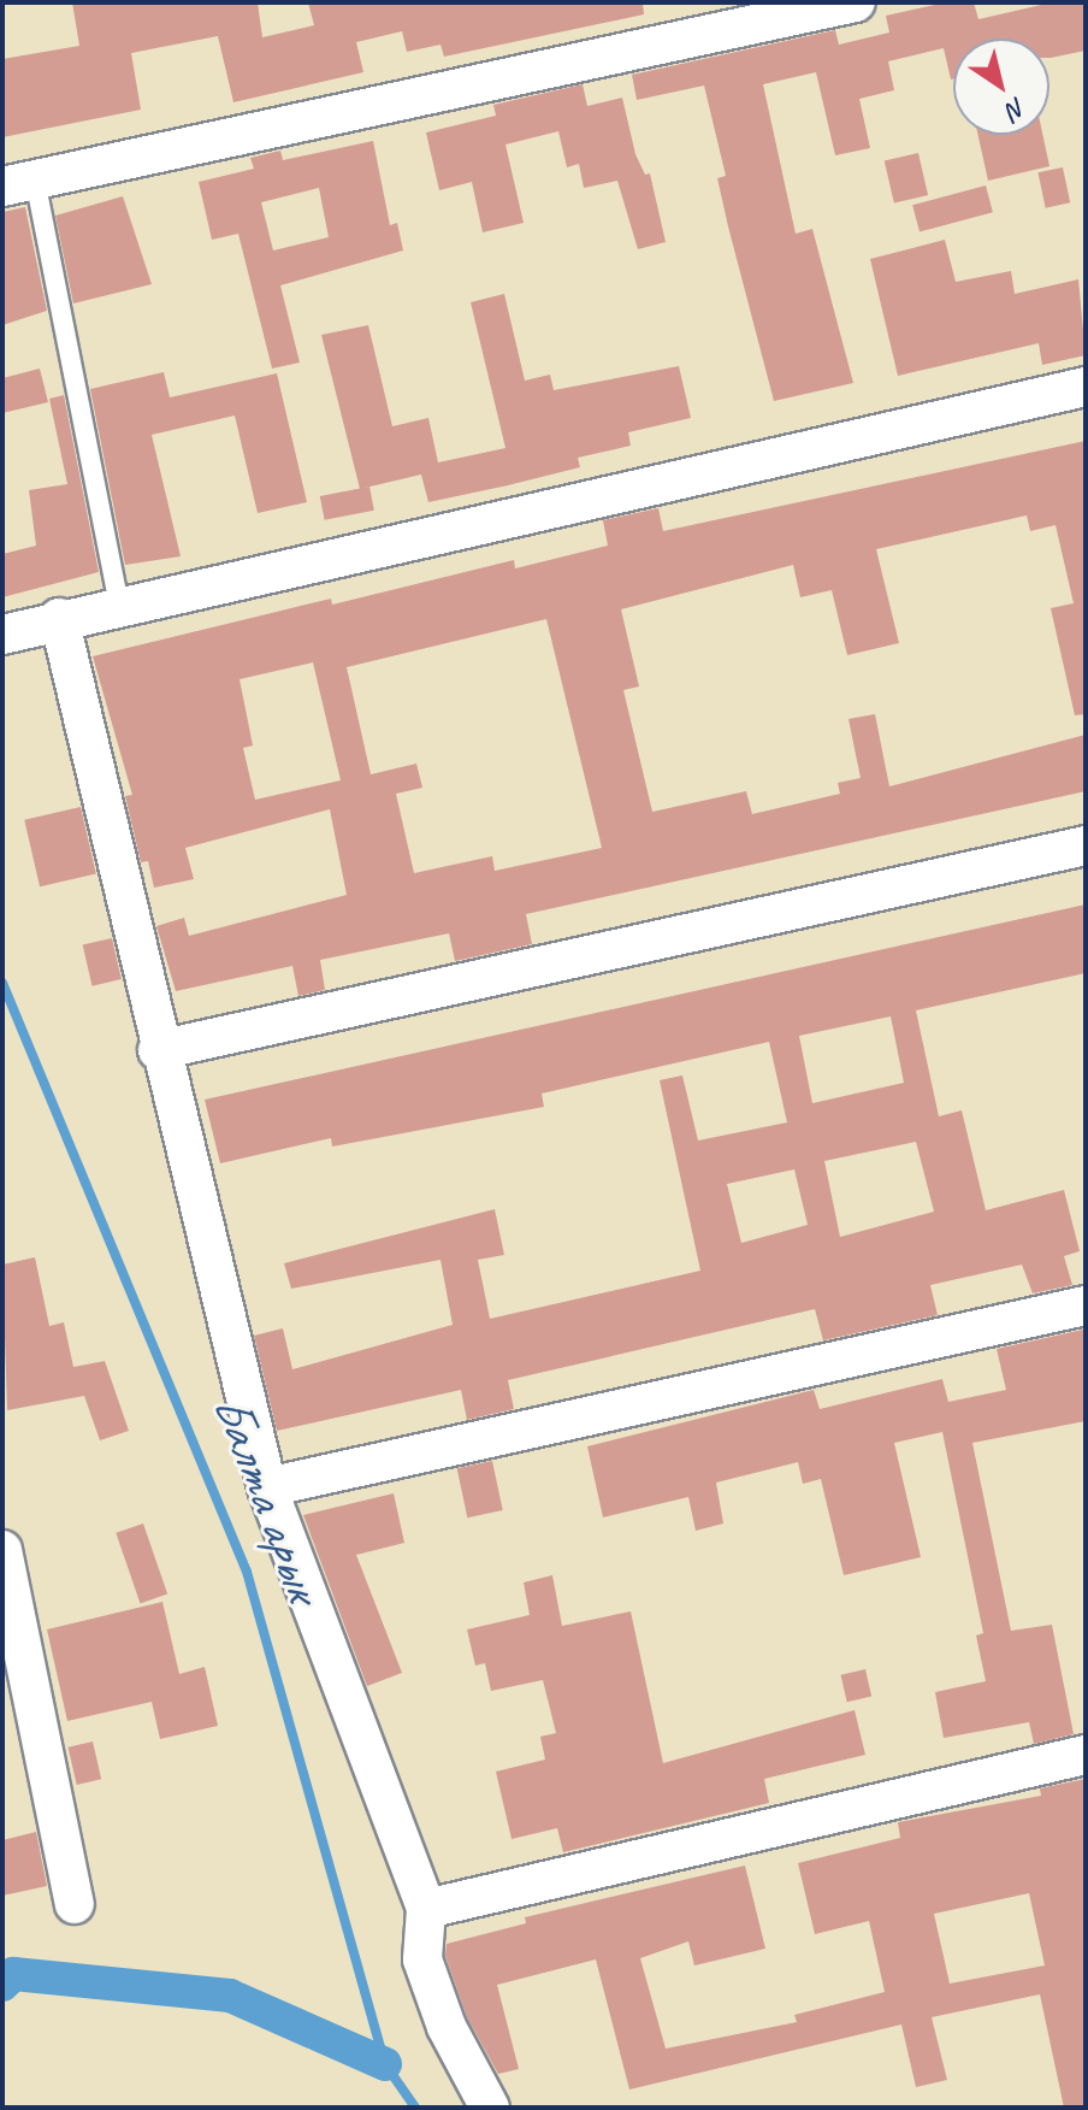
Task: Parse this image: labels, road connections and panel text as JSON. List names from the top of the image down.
{
  "water": ["Балта арык"],
  "north": "bottom right"
}
